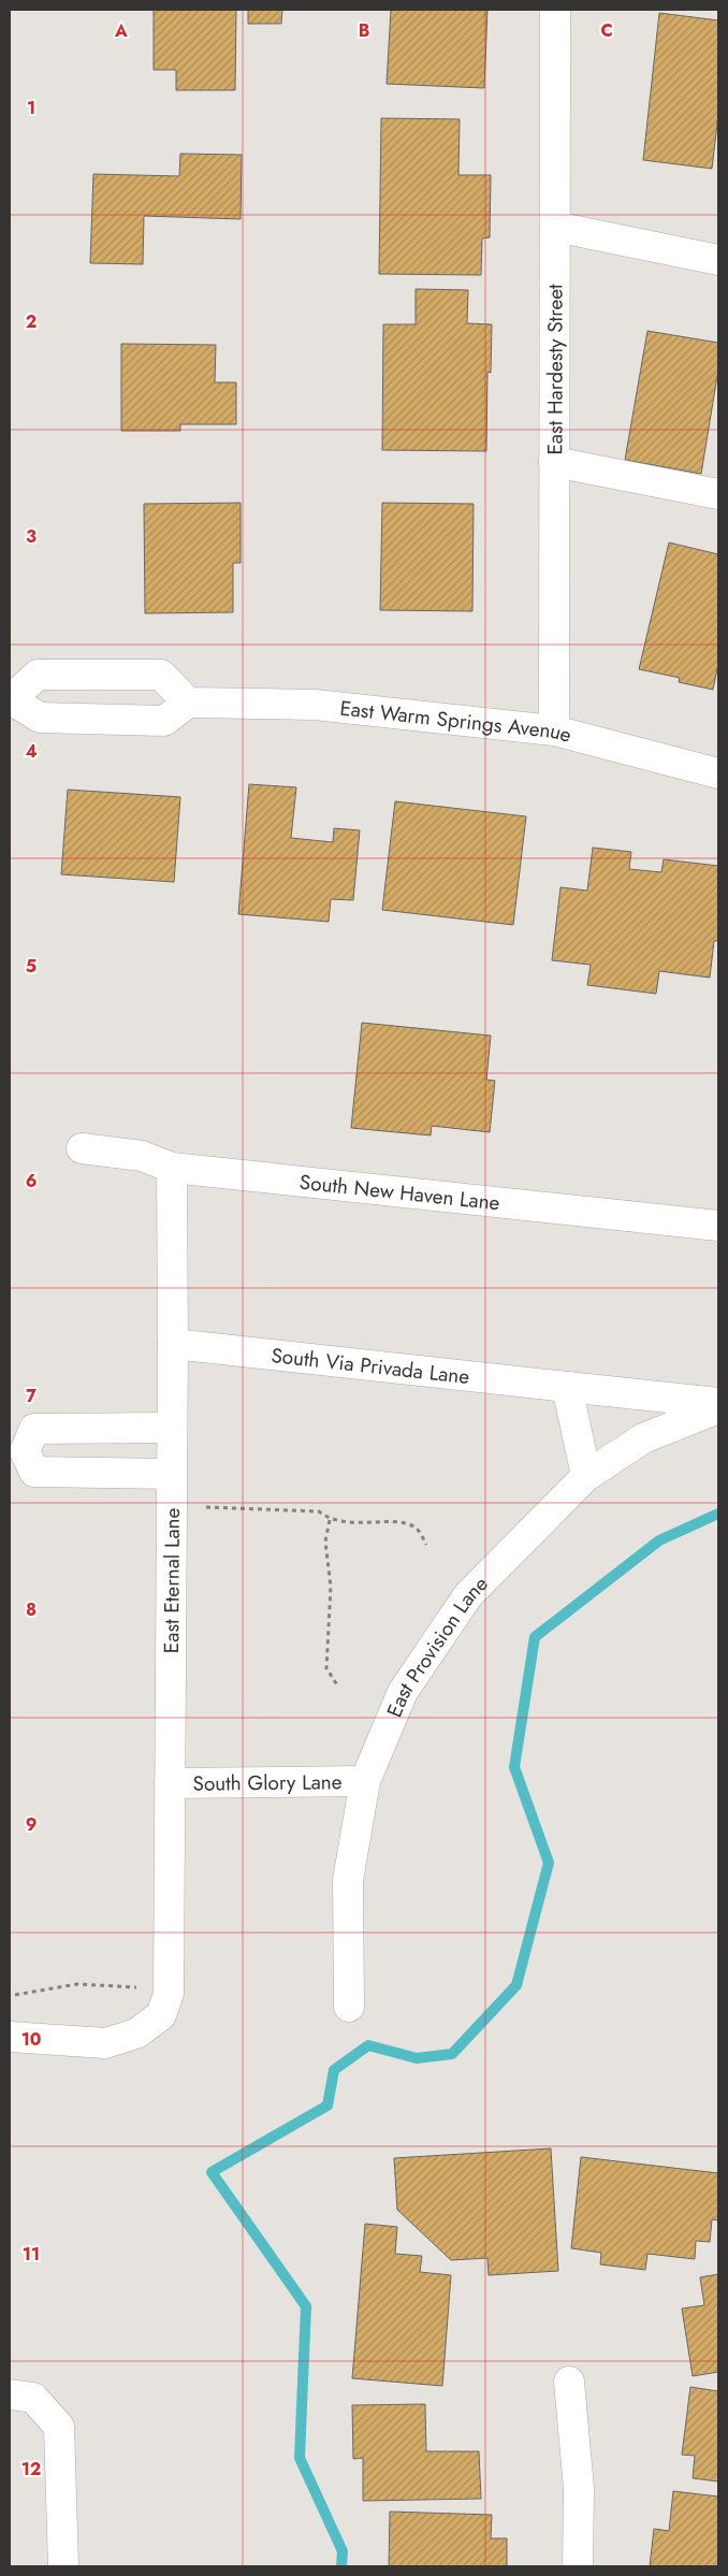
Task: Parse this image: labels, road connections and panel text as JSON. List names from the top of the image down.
{
  "streets": {
    "street": [
      "East Hardesty Street",
      "East Warm Springs Avenue",
      "South New Haven Lane",
      "South Via Privada Lane",
      "East Eternal Lane",
      "East Provision Lane",
      "South Glory Lane"
    ]
  },
  "crossings": [
    ["East Hardesty Street", "East Warm Springs Avenue"],
    ["South New Haven Lane", "East Eternal Lane"],
    ["South Via Privada Lane", "East Eternal Lane"],
    ["East Eternal Lane", "South Glory Lane"],
    ["East Provision Lane", "South Glory Lane"]
  ],
  "grid": {
    "columns": ["A", "B", "C"],
    "rows": [
      "1",
      "2",
      "3",
      "4",
      "5",
      "6",
      "7",
      "8",
      "9",
      "10",
      "11",
      "12"
    ]
  }
}
